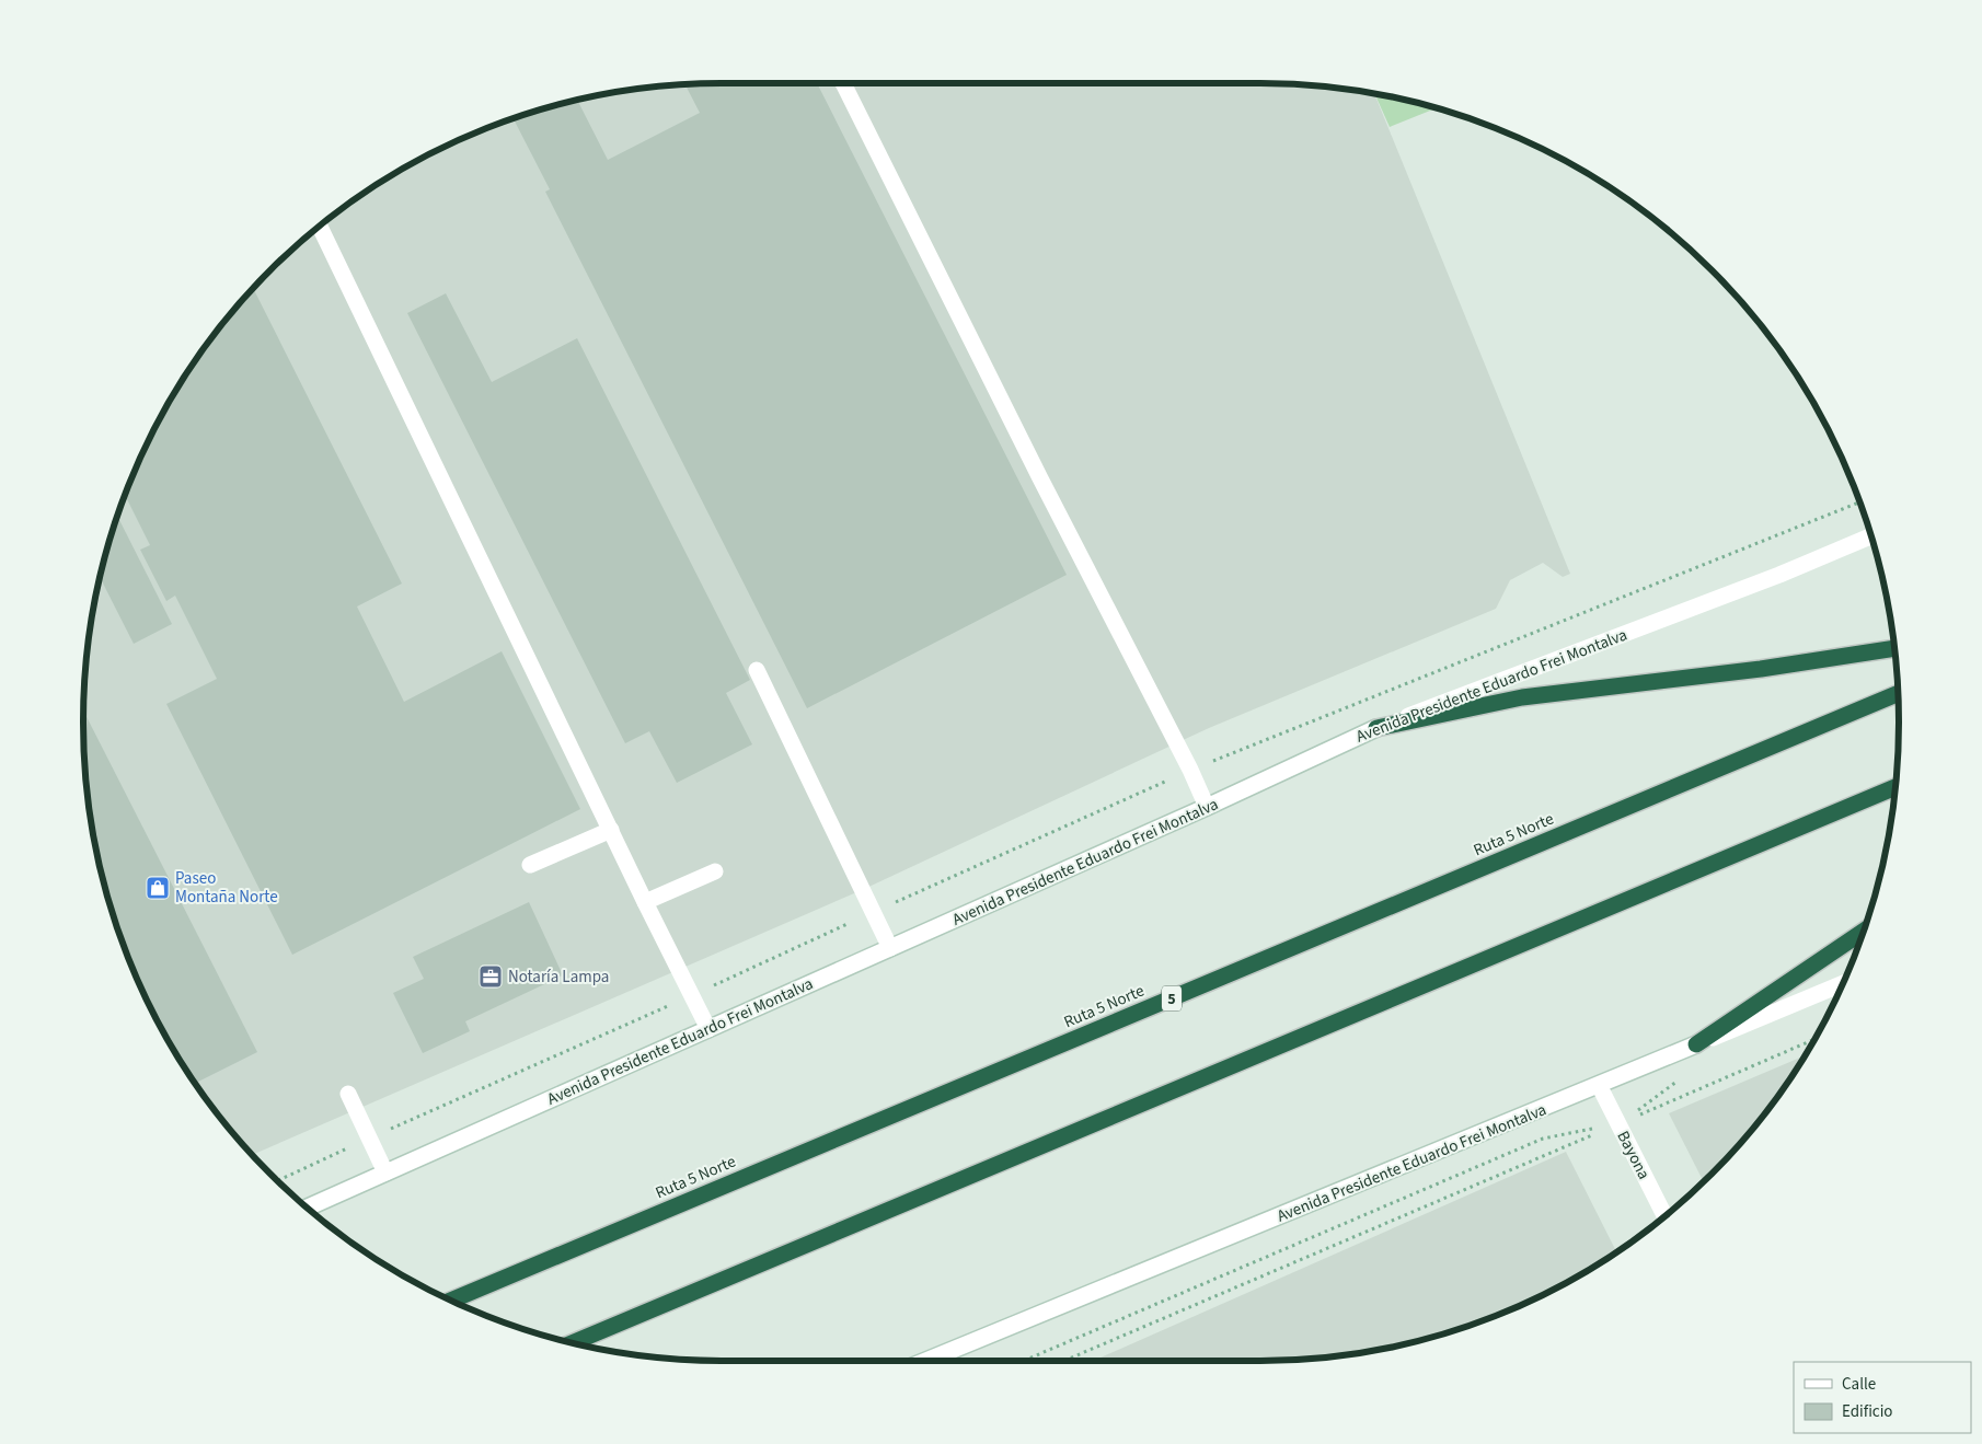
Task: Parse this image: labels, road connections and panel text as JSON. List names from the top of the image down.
{
  "streets": {
    "highway": ["Ruta 5 Norte", "5"],
    "main road": ["Avenida Presidente Eduardo Frei Montalva", "Bayona"]
  },
  "crossings": [
    ["Avenida Presidente Eduardo Frei Montalva", "Bayona"]
  ],
  "places": {
    "shop": ["Paseo Montaña Norte"],
    "office": ["Notaría Lampa"]
  },
  "legend": ["Calle", "Edificio"]
}
